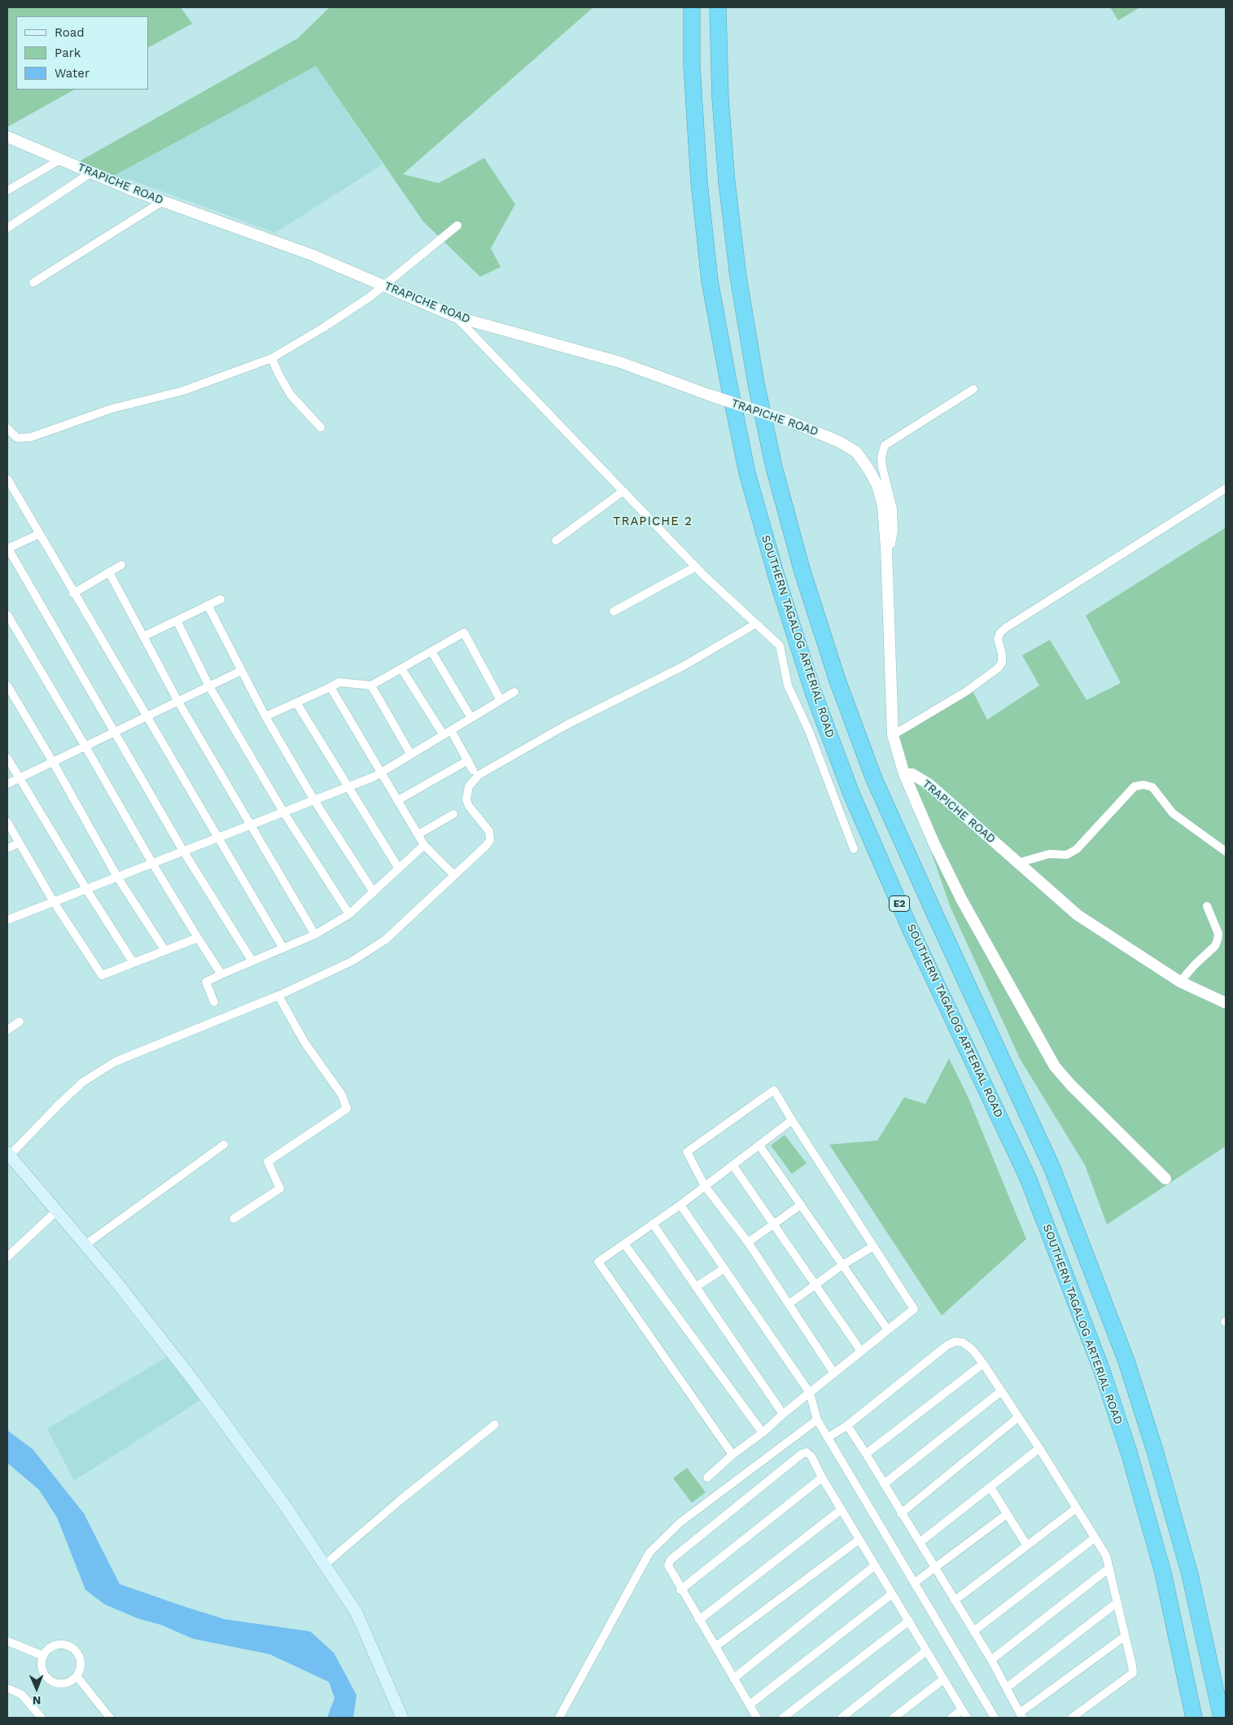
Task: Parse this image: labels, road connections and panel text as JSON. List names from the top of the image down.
{
  "streets": {
    "highway": ["SOUTHERN TAGALOG ARTERIAL ROAD", "E2"],
    "street": ["TRAPICHE ROAD"]
  },
  "districts": ["TRAPICHE 2"],
  "legend": ["Road", "Park", "Water"],
  "north": "bottom"
}
